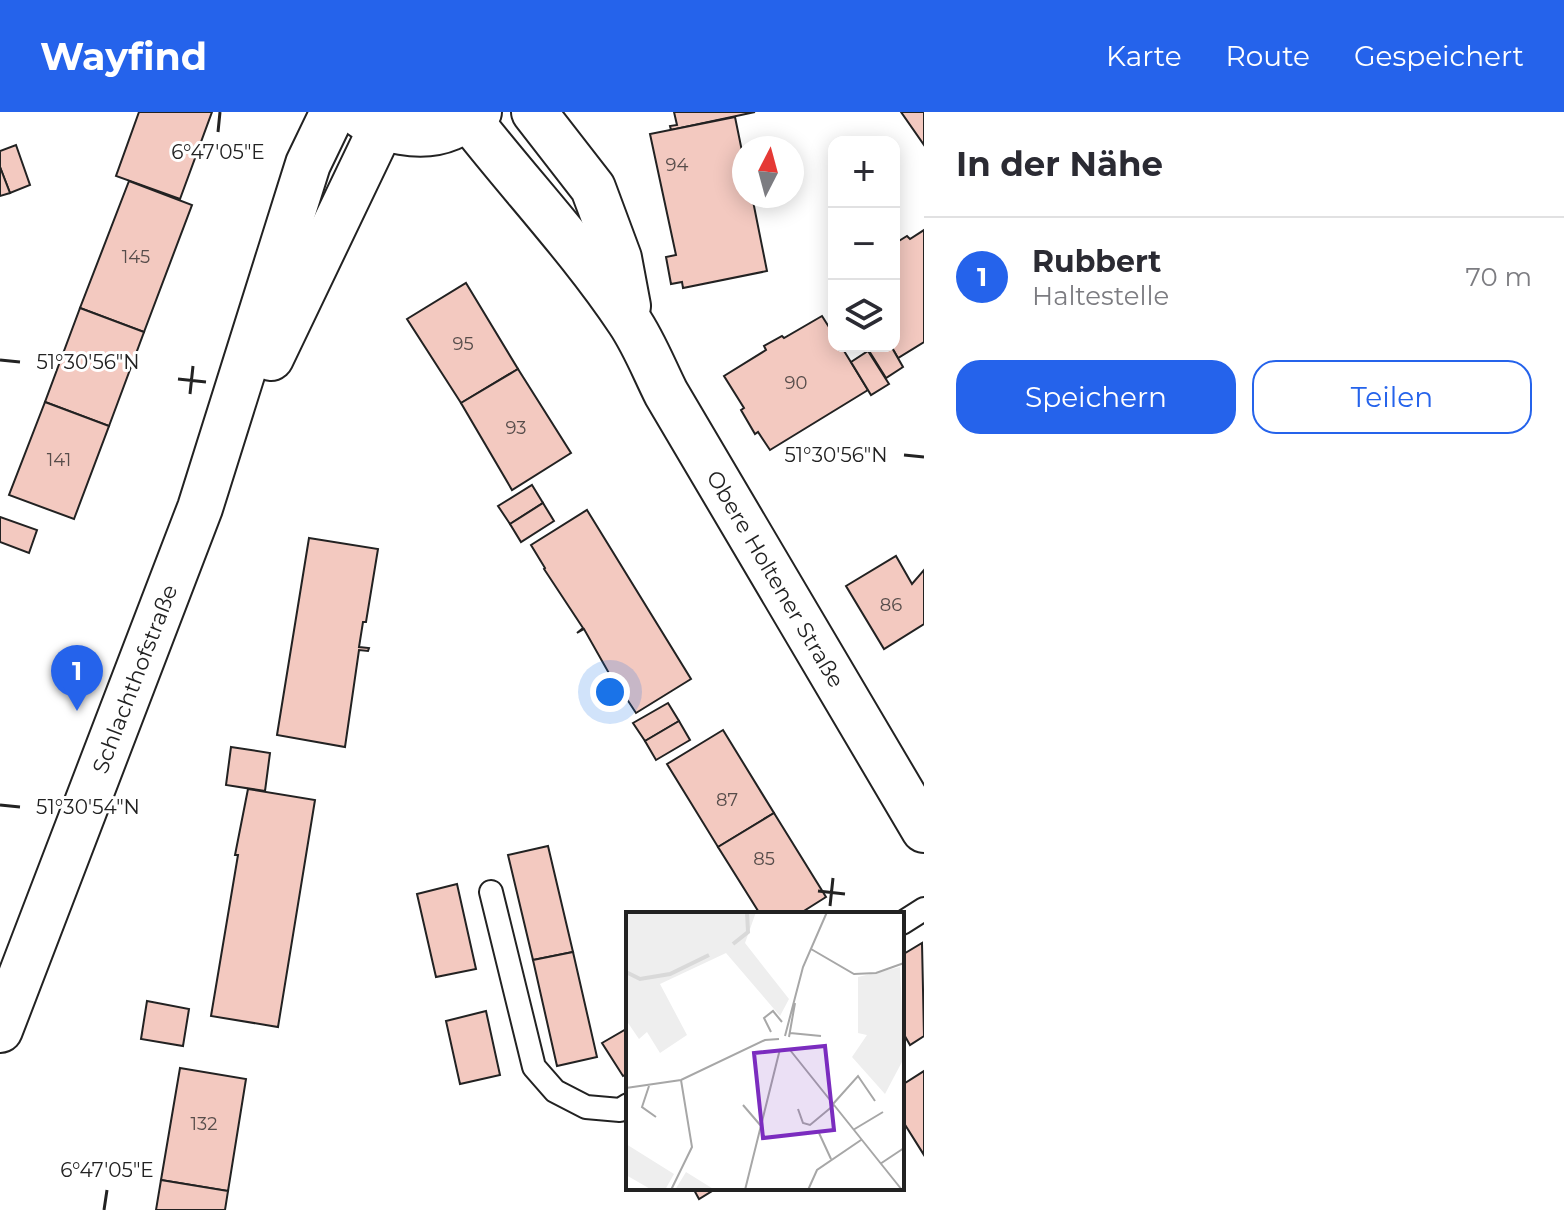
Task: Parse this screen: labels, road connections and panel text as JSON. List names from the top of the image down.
{
  "streets": {
    "street": ["Obere Holtener Straße", "Schlachthofstraße"]
  },
  "house_numbers": [
    "94",
    "145",
    "95",
    "90",
    "93",
    "141",
    "86",
    "87",
    "85",
    "132"
  ],
  "north": "top",
  "page": {
    "header": "Wayfind",
    "nav": ["Karte", "Route", "Gespeichert"],
    "heading": "In der Nähe",
    "map_buttons": ["+", "−"],
    "list": [
      {
        "mark": "1",
        "name": "Rubbert",
        "note": "Haltestelle",
        "value": "70 m"
      }
    ],
    "buttons": ["Speichern", "Teilen"],
    "pins": "1"
  },
  "coordinates": ["6°47'05\"E", "51°30'56\"N", "51°30'54\"N"]
}
